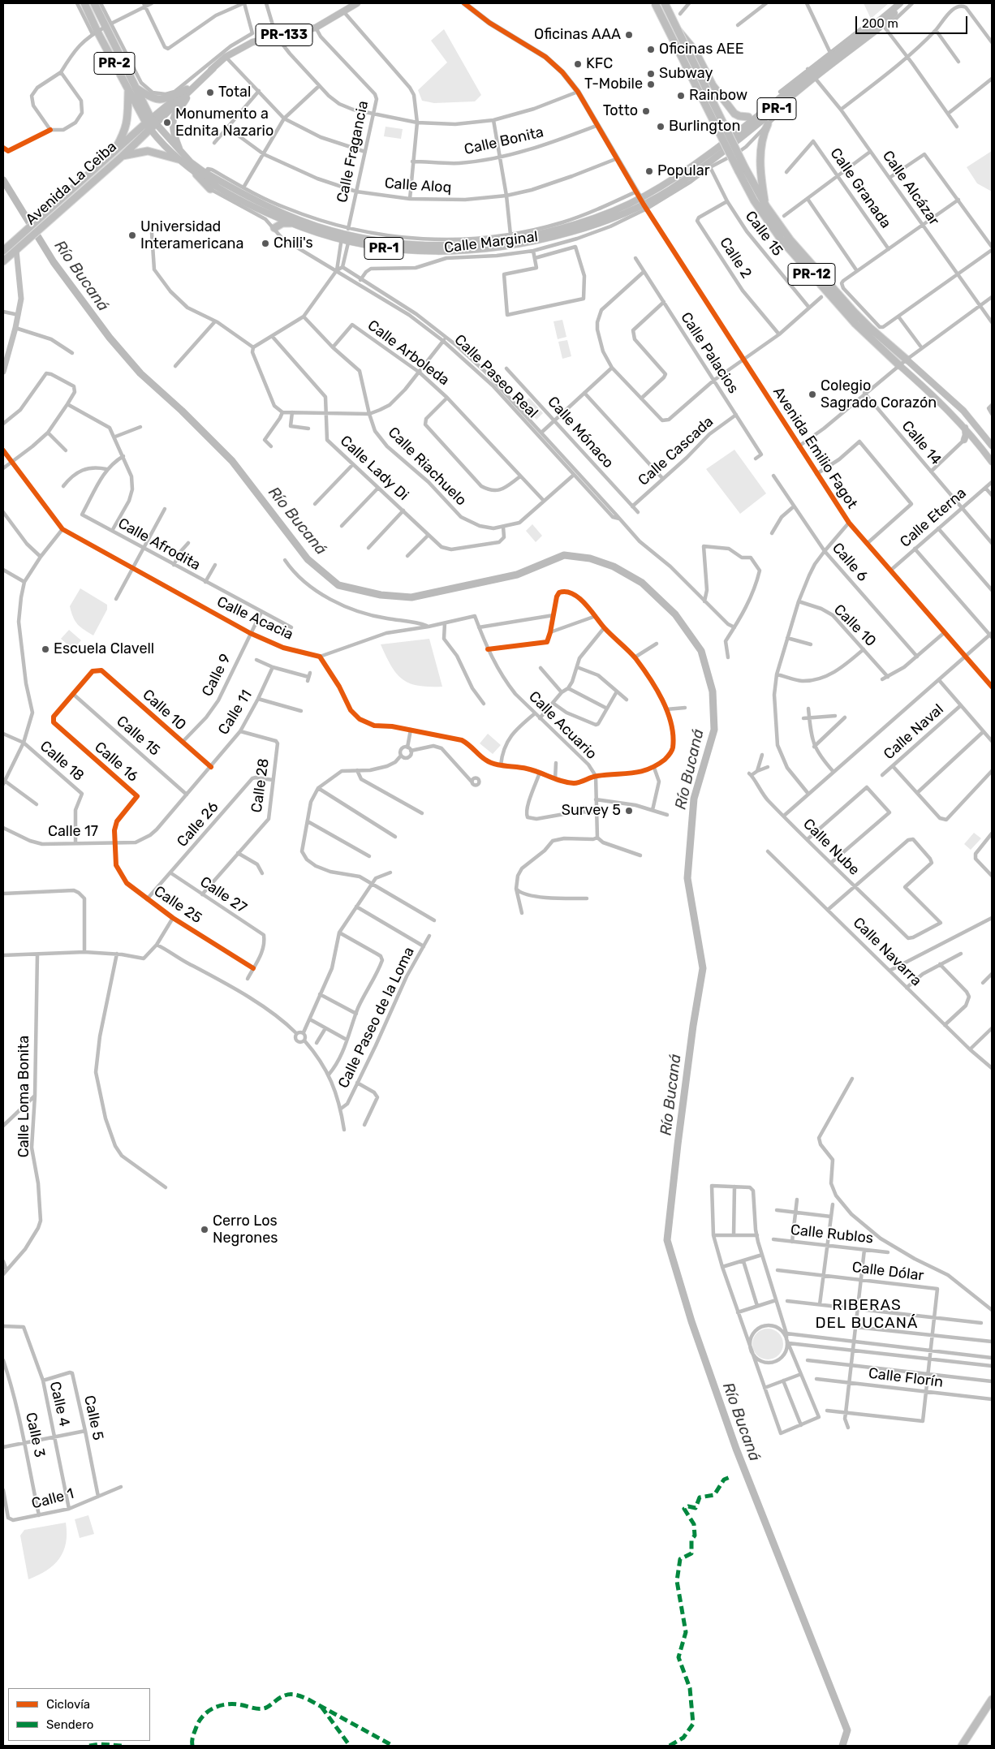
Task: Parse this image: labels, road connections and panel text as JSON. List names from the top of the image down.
{
  "streets": {
    "highway": ["PR-2", "Avenida La Ceiba", "PR-12"],
    "main road": ["PR-133", "PR-1"],
    "street": [
      "Calle Bonita",
      "Calle Fragancia",
      "Calle Aloq",
      "Calle Granada",
      "Calle Alcázar",
      "Calle 15",
      "Calle Marginal",
      "Calle 2",
      "Calle Arboleda",
      "Calle Palacios",
      "Calle Paseo Real",
      "Calle Mónaco",
      "Calle 14",
      "Avenida Emilio Fagot",
      "Calle Cascada",
      "Calle Riachuelo",
      "Calle Lady Di",
      "Calle Eterna",
      "Calle Afrodita",
      "Calle 6",
      "Calle Acacia",
      "Calle 10",
      "Calle 9",
      "Calle 11",
      "Calle Acuario",
      "Calle Naval",
      "Calle 18",
      "Calle 16",
      "Calle 28",
      "Calle 26",
      "Calle 17",
      "Calle Nube",
      "Calle 27",
      "Calle 25",
      "Calle Navarra",
      "Calle Paseo de la Loma",
      "Calle Loma Bonita",
      "Calle Rublos",
      "Calle Dólar",
      "Calle Florín",
      "Calle 4",
      "Calle 5",
      "Calle 3",
      "Calle 1"
    ]
  },
  "crossings": [
    ["PR-133", "PR-2"],
    ["PR-133", "PR-1"],
    ["PR-133", "Calle Fragancia"],
    ["PR-133", "Avenida La Ceiba"],
    ["PR-2", "PR-1"],
    ["PR-2", "Avenida La Ceiba"],
    ["PR-1", "Calle Fragancia"],
    ["PR-1", "Avenida La Ceiba"],
    ["PR-1", "Calle Alcázar"],
    ["PR-1", "Calle Marginal"],
    ["PR-1", "Avenida Emilio Fagot"],
    ["Calle Fragancia", "Calle Aloq"],
    ["Calle 15", "Calle Marginal"],
    ["Calle 15", "Calle 2"],
    ["Calle 15", "Calle 10"],
    ["Calle 15", "Calle 16"],
    ["Calle 15", "Calle 17"],
    ["Calle Marginal", "Calle Paseo Real"],
    ["Calle Marginal", "Avenida Emilio Fagot"],
    ["Calle Arboleda", "Calle Riachuelo"],
    ["Calle Palacios", "Calle Cascada"],
    ["Calle Paseo Real", "Calle Riachuelo"],
    ["Calle Mónaco", "Calle Cascada"],
    ["Calle 14", "Calle Eterna"],
    ["Avenida Emilio Fagot", "Calle Eterna"],
    ["Calle Riachuelo", "Calle Lady Di"],
    ["Calle Afrodita", "Calle 9"],
    ["Calle Acacia", "Calle 9"],
    ["Calle 10", "Calle 9"],
    ["Calle 10", "Calle 11"],
    ["Calle 10", "Calle 16"],
    ["Calle 10", "Calle 17"],
    ["Calle 11", "Calle 28"],
    ["Calle 11", "Calle 17"],
    ["Calle 18", "Calle 17"],
    ["Calle 16", "Calle 17"],
    ["Calle 16", "Calle 25"],
    ["Calle 28", "Calle 26"],
    ["Calle 28", "Calle 27"],
    ["Calle 26", "Calle 27"],
    ["Calle 26", "Calle 25"],
    ["Calle 17", "Calle 25"],
    ["Calle 27", "Calle 25"],
    ["Calle Dólar", "Calle Florín"],
    ["Calle 4", "Calle 5"],
    ["Calle 4", "Calle 1"],
    ["Calle 5", "Calle 1"],
    ["Calle 3", "Calle 1"]
  ],
  "districts": ["RIBERAS DEL BUCANÁ"],
  "water": ["Río Bucaná"],
  "places": [
    "Oficinas AAA",
    "Oficinas AEE",
    "KFC",
    "Subway",
    "T-Mobile",
    "Total",
    "Rainbow",
    "Totto",
    "Monumento a Ednita Nazario",
    "Burlington",
    "Popular",
    "Universidad Interamericana",
    "Chili's",
    "Colegio Sagrado Corazón",
    "Escuela Clavell",
    "Survey 5",
    "Cerro Los Negrones"
  ],
  "legend": ["Ciclovía", "Sendero"],
  "scale_bar": "200 m"
}
